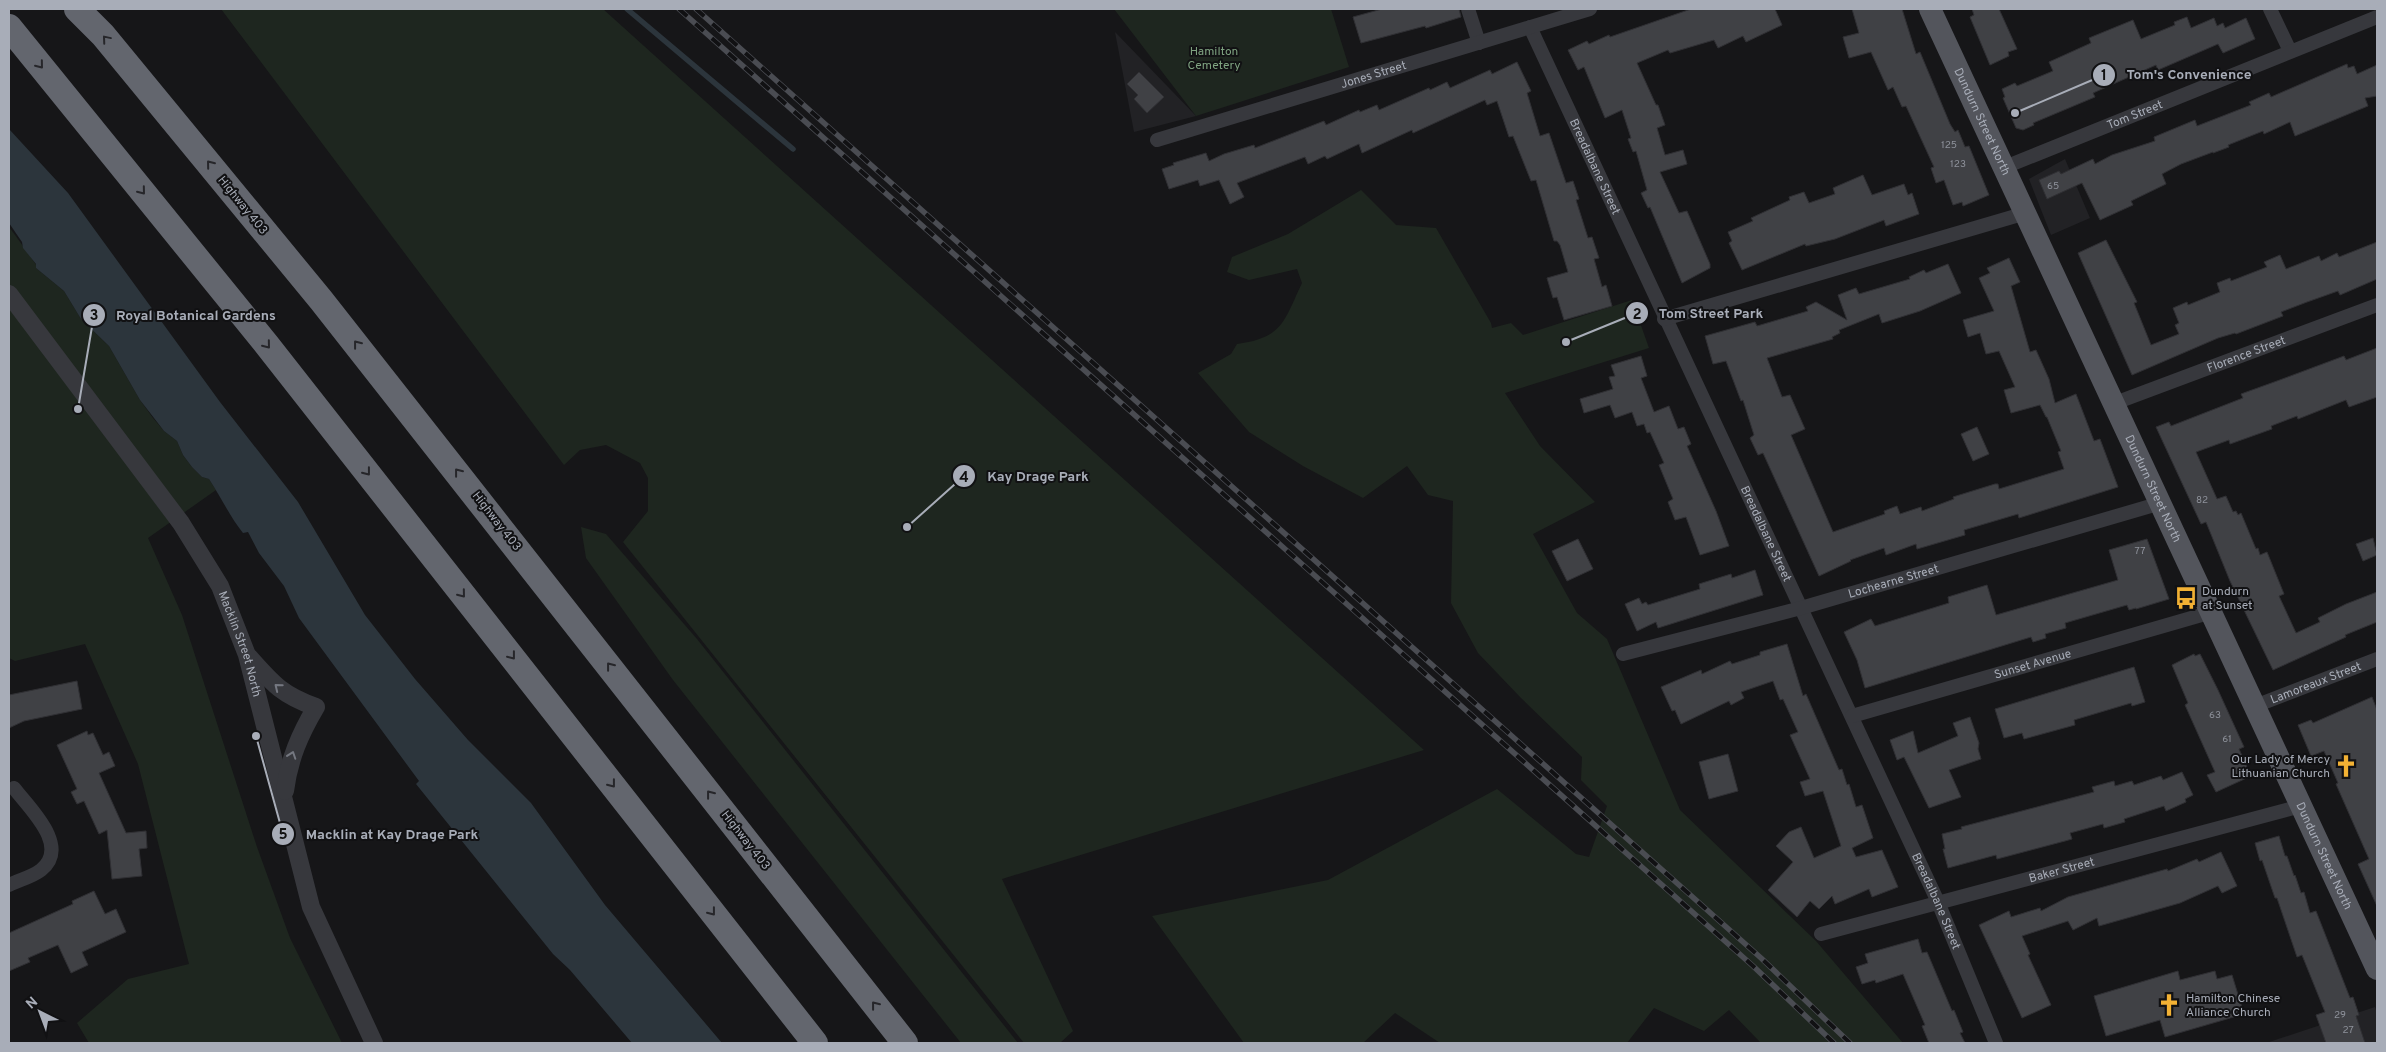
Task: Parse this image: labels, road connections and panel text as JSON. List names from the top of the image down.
{
  "streets": {
    "highway": ["Highway 403"],
    "main road": ["Dundurn Street North"],
    "street": [
      "Jones Street",
      "Tom Street",
      "Breadalbane Street",
      "Florence Street",
      "Lochearne Street",
      "Macklin Street North",
      "Sunset Avenue",
      "Lamoreaux Street",
      "Baker Street"
    ]
  },
  "crossings": [
    ["Jones Street", "Breadalbane Street"],
    ["Tom Street", "Dundurn Street North"],
    ["Dundurn Street North", "Florence Street"],
    ["Dundurn Street North", "Lochearne Street"],
    ["Dundurn Street North", "Sunset Avenue"],
    ["Dundurn Street North", "Lamoreaux Street"],
    ["Dundurn Street North", "Baker Street"],
    ["Breadalbane Street", "Lochearne Street"],
    ["Breadalbane Street", "Sunset Avenue"],
    ["Breadalbane Street", "Baker Street"]
  ],
  "parks": ["Hamilton Cemetery"],
  "places": {
    "other": [
      "Tom's Convenience",
      "Tom Street Park",
      "Royal Botanical Gardens",
      "Kay Drage Park",
      "Macklin at Kay Drage Park"
    ],
    "bus stop": ["Dundurn at Sunset"],
    "church": ["Our Lady of Mercy Lithuanian Church", "Hamilton Chinese Alliance Church"]
  },
  "house_numbers": [
    "125",
    "123",
    "65",
    "82",
    "77",
    "63",
    "61",
    "29",
    "27"
  ],
  "north": "top left"
}
